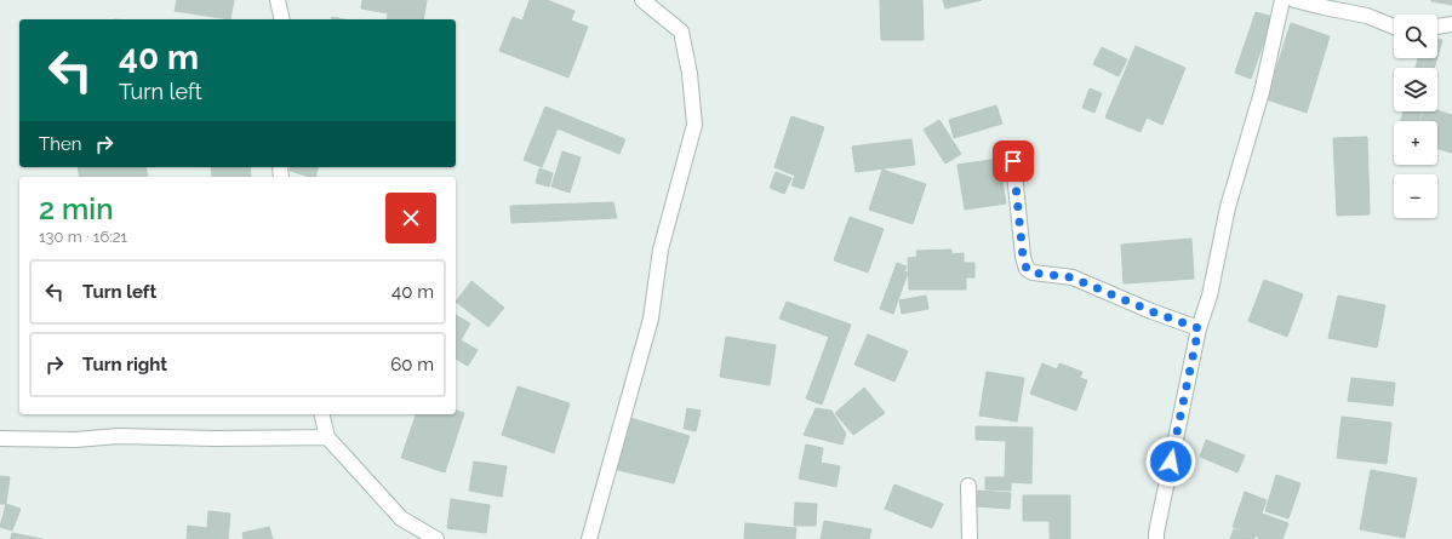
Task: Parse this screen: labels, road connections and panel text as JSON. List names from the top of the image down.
{
  "page": {
    "map_buttons": ["+", "−"],
    "turn": ["40 m", "Turn left"],
    "then": "Then",
    "heading": ["2 min", "130 m · 16:21"],
    "list": [
      {
        "name": "Turn left",
        "value": "40 m"
      },
      {
        "name": "Turn right",
        "value": "60 m"
      }
    ]
  }
}
